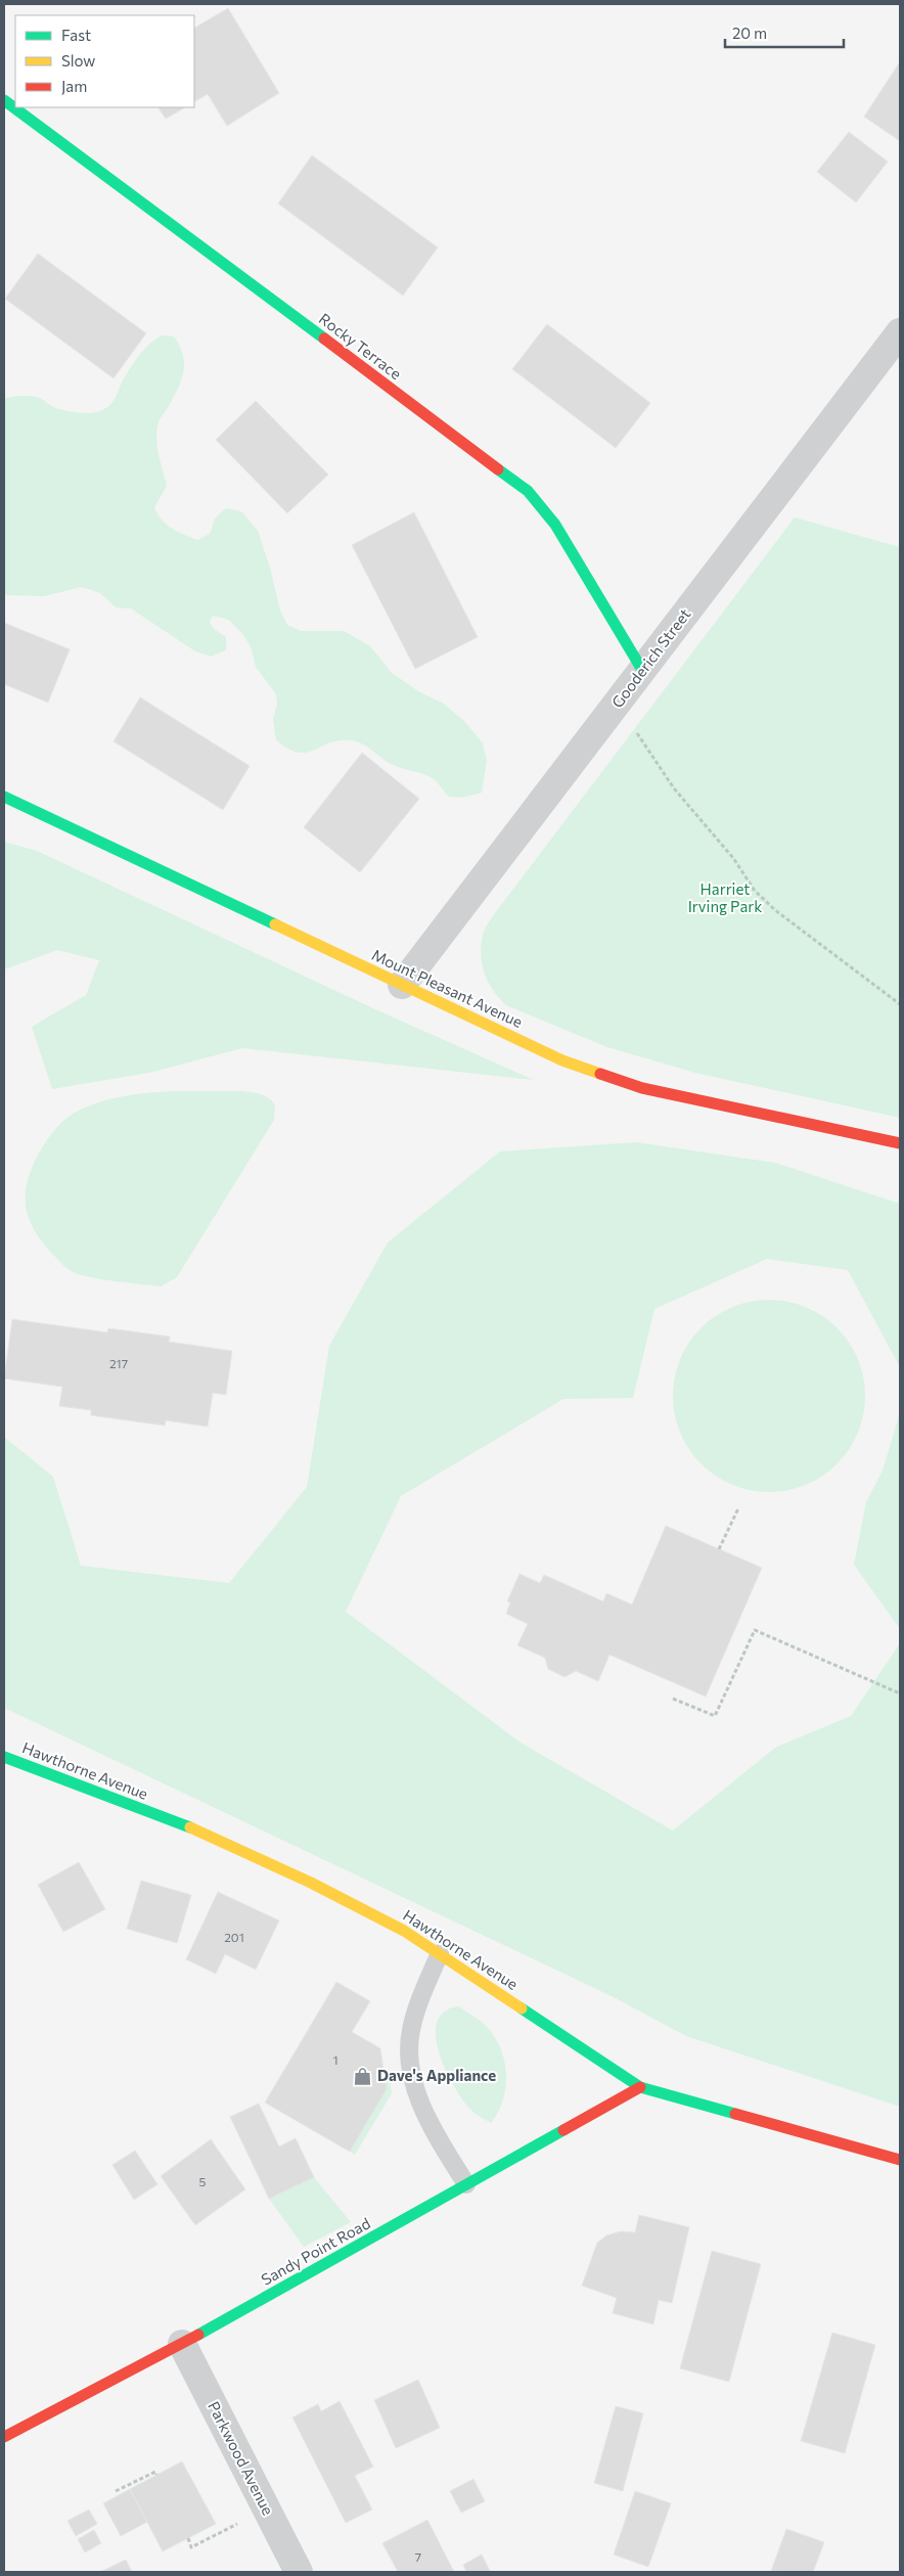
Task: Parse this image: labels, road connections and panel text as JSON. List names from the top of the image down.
{
  "streets": {
    "street": [
      "Rocky Terrace",
      "Gooderich Street",
      "Mount Pleasant Avenue",
      "Hawthorne Avenue",
      "Sandy Point Road",
      "Parkwood Avenue"
    ]
  },
  "crossings": [
    ["Rocky Terrace", "Gooderich Street"],
    ["Gooderich Street", "Mount Pleasant Avenue"],
    ["Hawthorne Avenue", "Sandy Point Road"],
    ["Sandy Point Road", "Parkwood Avenue"]
  ],
  "parks": ["Harriet Irving Park"],
  "places": {
    "shop": ["Dave's Appliance"]
  },
  "house_numbers": [
    "217",
    "201",
    "1",
    "5",
    "7"
  ],
  "legend": ["Fast", "Slow", "Jam"],
  "scale_bar": "20 m"
}
